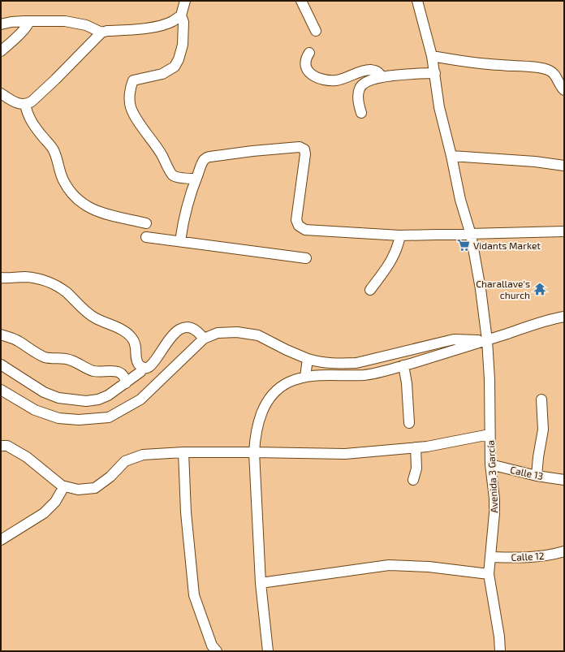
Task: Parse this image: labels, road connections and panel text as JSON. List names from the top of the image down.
{
  "streets": {
    "street": ["Calle 13", "Avenida 3 García", "Calle 12"]
  },
  "crossings": [
    ["Calle 13", "Avenida 3 García"],
    ["Avenida 3 García", "Calle 12"]
  ],
  "places": {
    "supermarket": ["Vidants Market"],
    "temple": ["Charallave's church"]
  }
}
